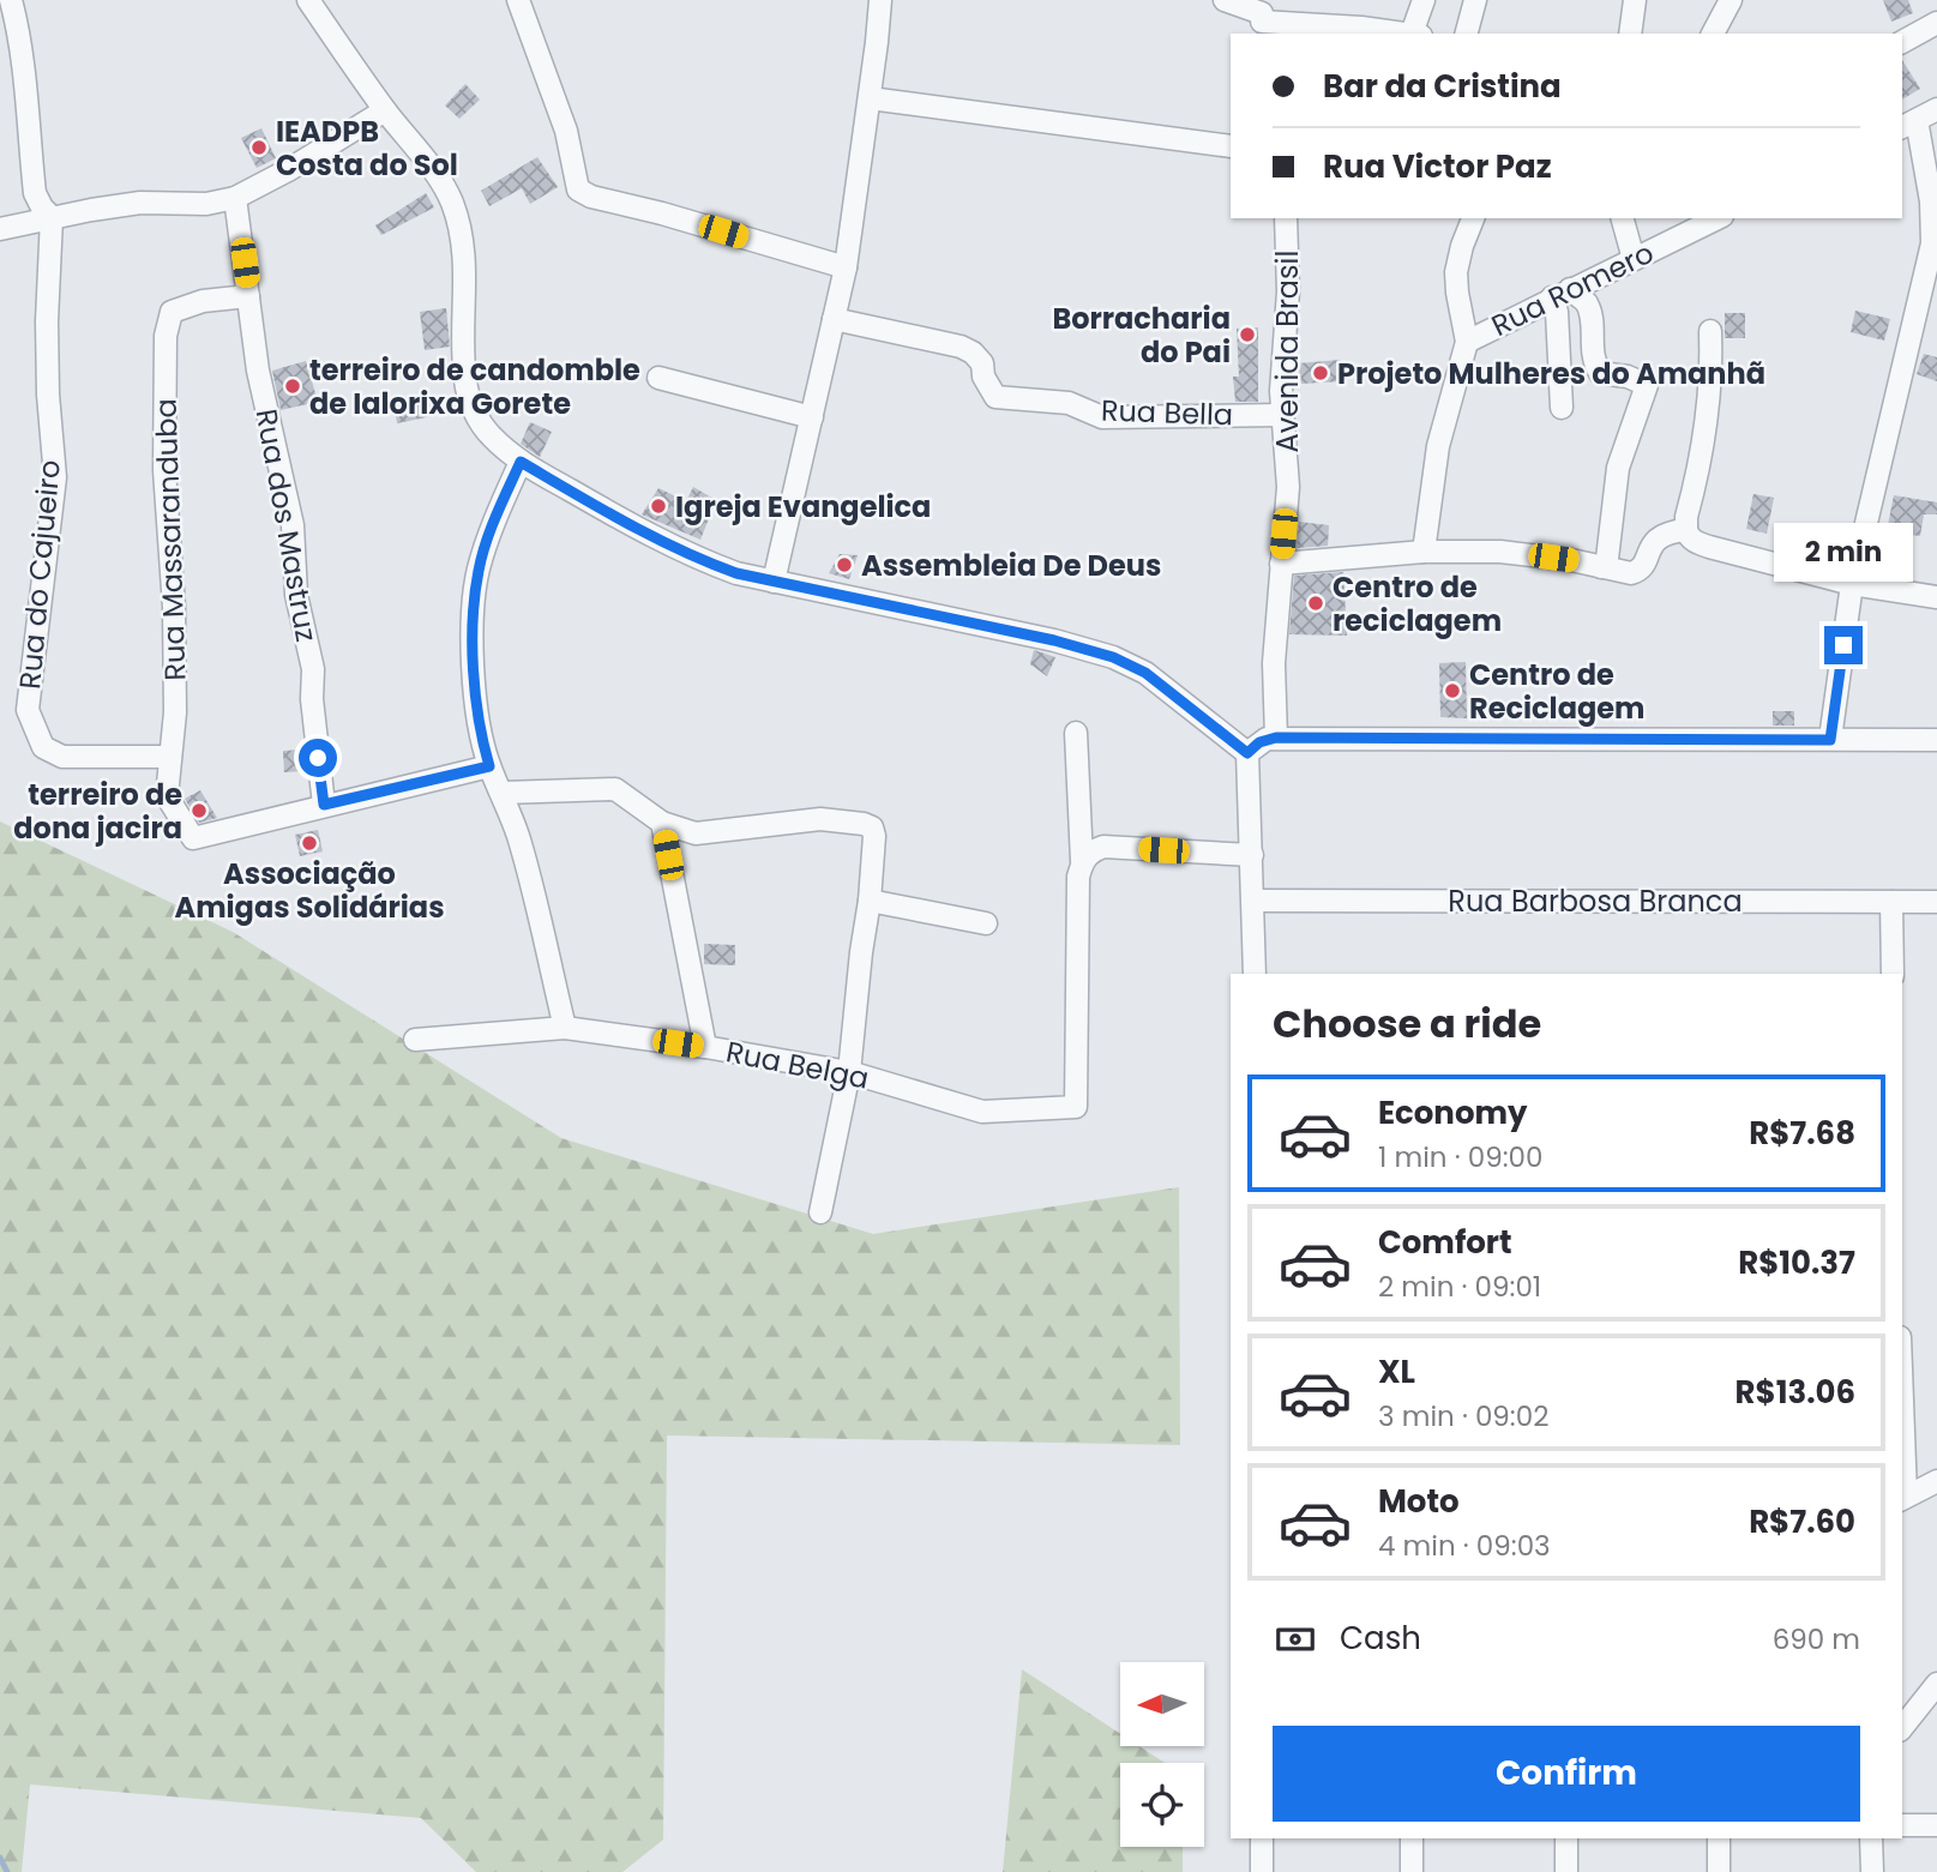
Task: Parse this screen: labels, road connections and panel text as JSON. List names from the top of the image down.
{
  "streets": {
    "street": [
      "Rua Romero",
      "Avenida Brasil",
      "Rua Bella",
      "Rua dos Mastruz",
      "Rua Massaranduba",
      "Rua do Cajueiro",
      "Rua Barbosa Branca",
      "Rua Belga"
    ]
  },
  "crossings": [
    ["Avenida Brasil", "Rua Bella"],
    ["Rua dos Mastruz", "Rua Massaranduba"],
    ["Rua Massaranduba", "Rua do Cajueiro"]
  ],
  "places": [
    "IEADPB Costa do Sol",
    "Borracharia do Pai",
    "Projeto Mulheres do Amanhã",
    "terreiro de candomble de Ialorixa Gorete",
    "Igreja Evangelica",
    "Assembleia De Deus",
    "Centro de reciclagem",
    "Centro de Reciclagem",
    "terreiro de dona jacira",
    "Associação Amigas Solidárias"
  ],
  "north": "left",
  "page": {
    "banner": ["Bar da Cristina", "Rua Victor Paz"],
    "bubble": "2 min",
    "heading": "Choose a ride",
    "list": [
      {
        "name": "Economy",
        "note": "1 min · 09:00",
        "value": "R$7.68"
      },
      {
        "name": "Comfort",
        "note": "2 min · 09:01",
        "value": "R$10.37"
      },
      {
        "name": "XL",
        "note": "3 min · 09:02",
        "value": "R$13.06"
      },
      {
        "name": "Moto",
        "note": "4 min · 09:03",
        "value": "R$7.60"
      }
    ],
    "pay": ["Cash", "690 m"],
    "buttons": "Confirm"
  }
}
